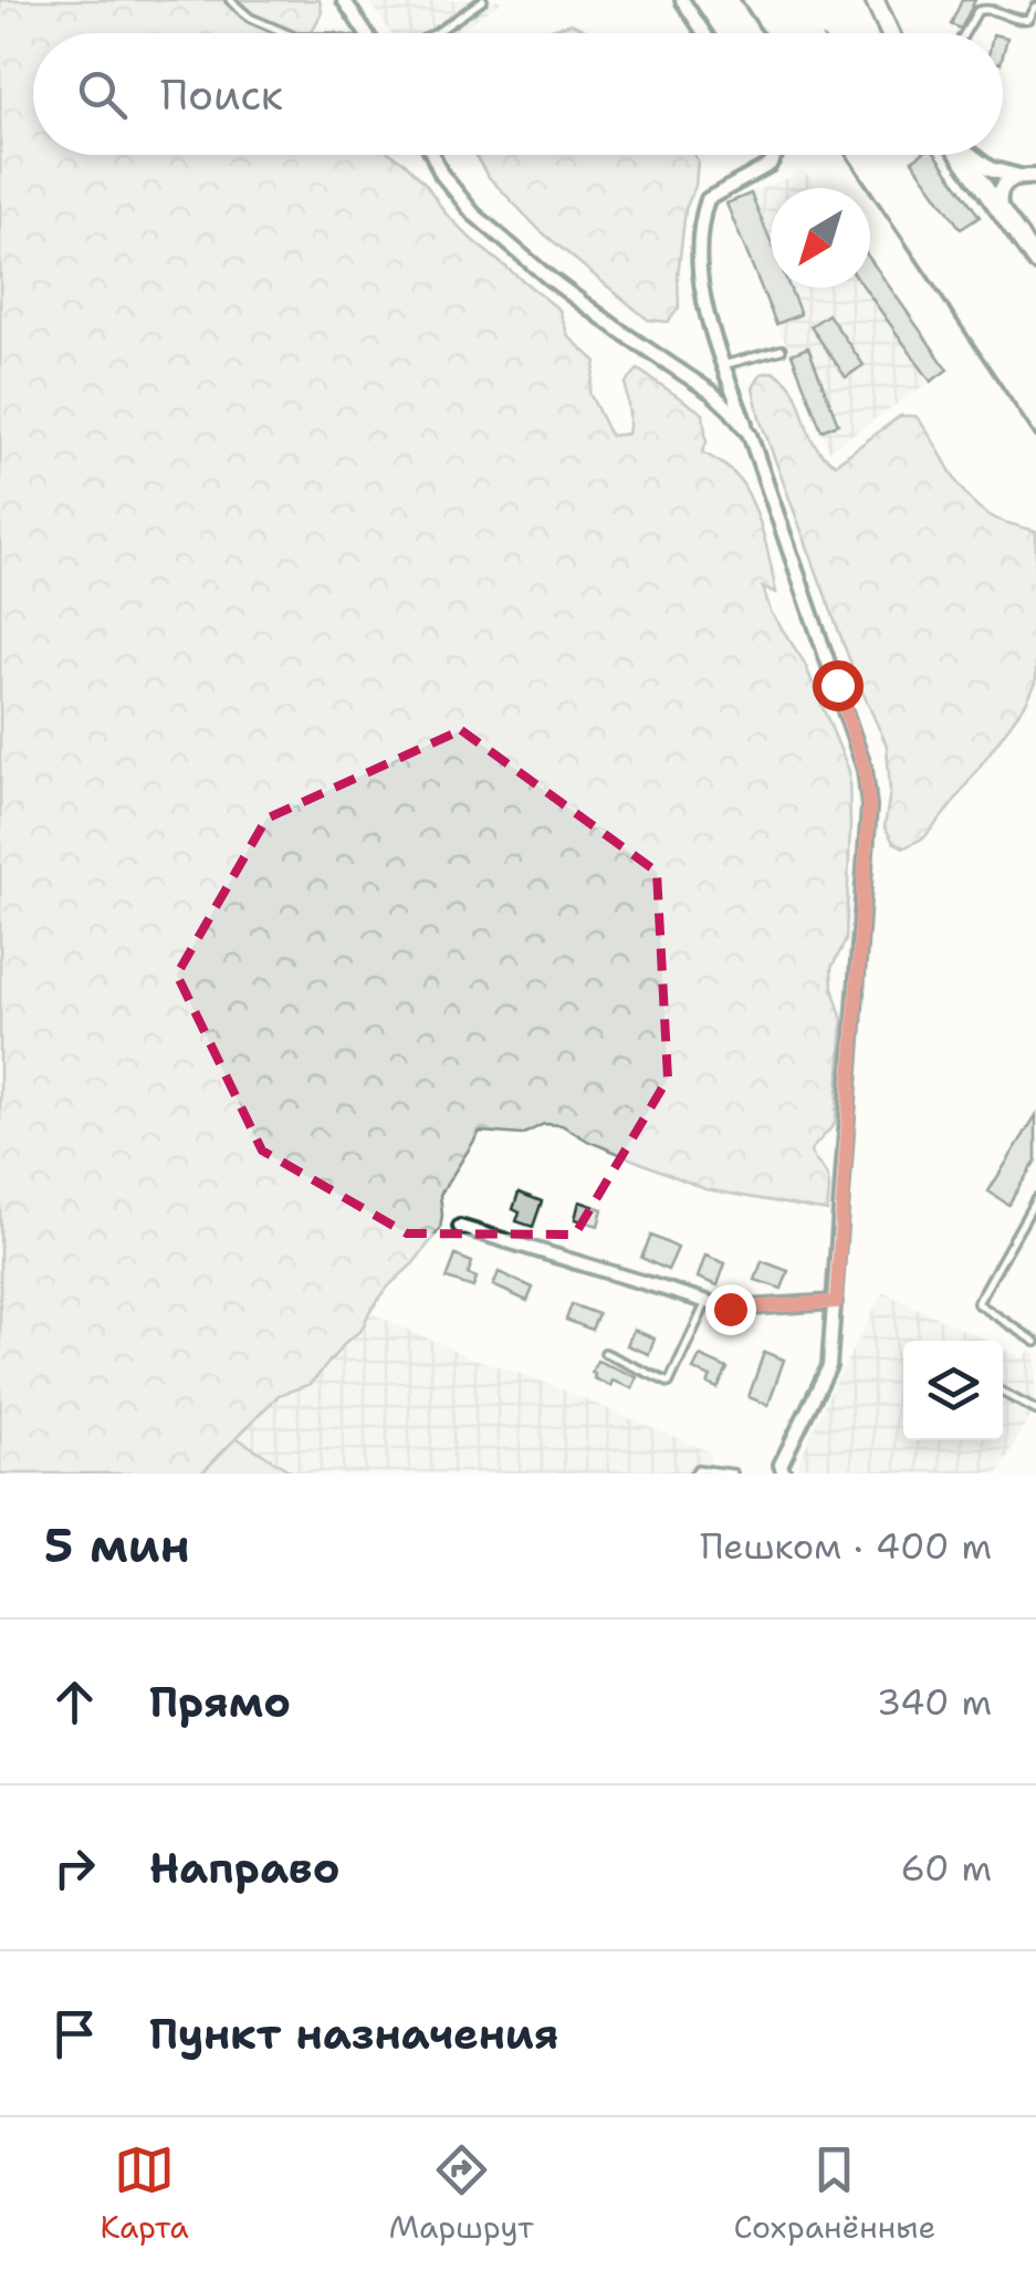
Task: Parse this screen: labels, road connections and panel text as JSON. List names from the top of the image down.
{
  "north": "bottom left",
  "page": {
    "search": "Поиск",
    "heading": ["5 мин", "Пешком · 400 m"],
    "list": [
      ["Прямо", "340 m"],
      ["Направо", "60 m"],
      "Пункт назначения"
    ],
    "nav": ["Карта", "Маршрут", "Сохранённые"]
  }
}
